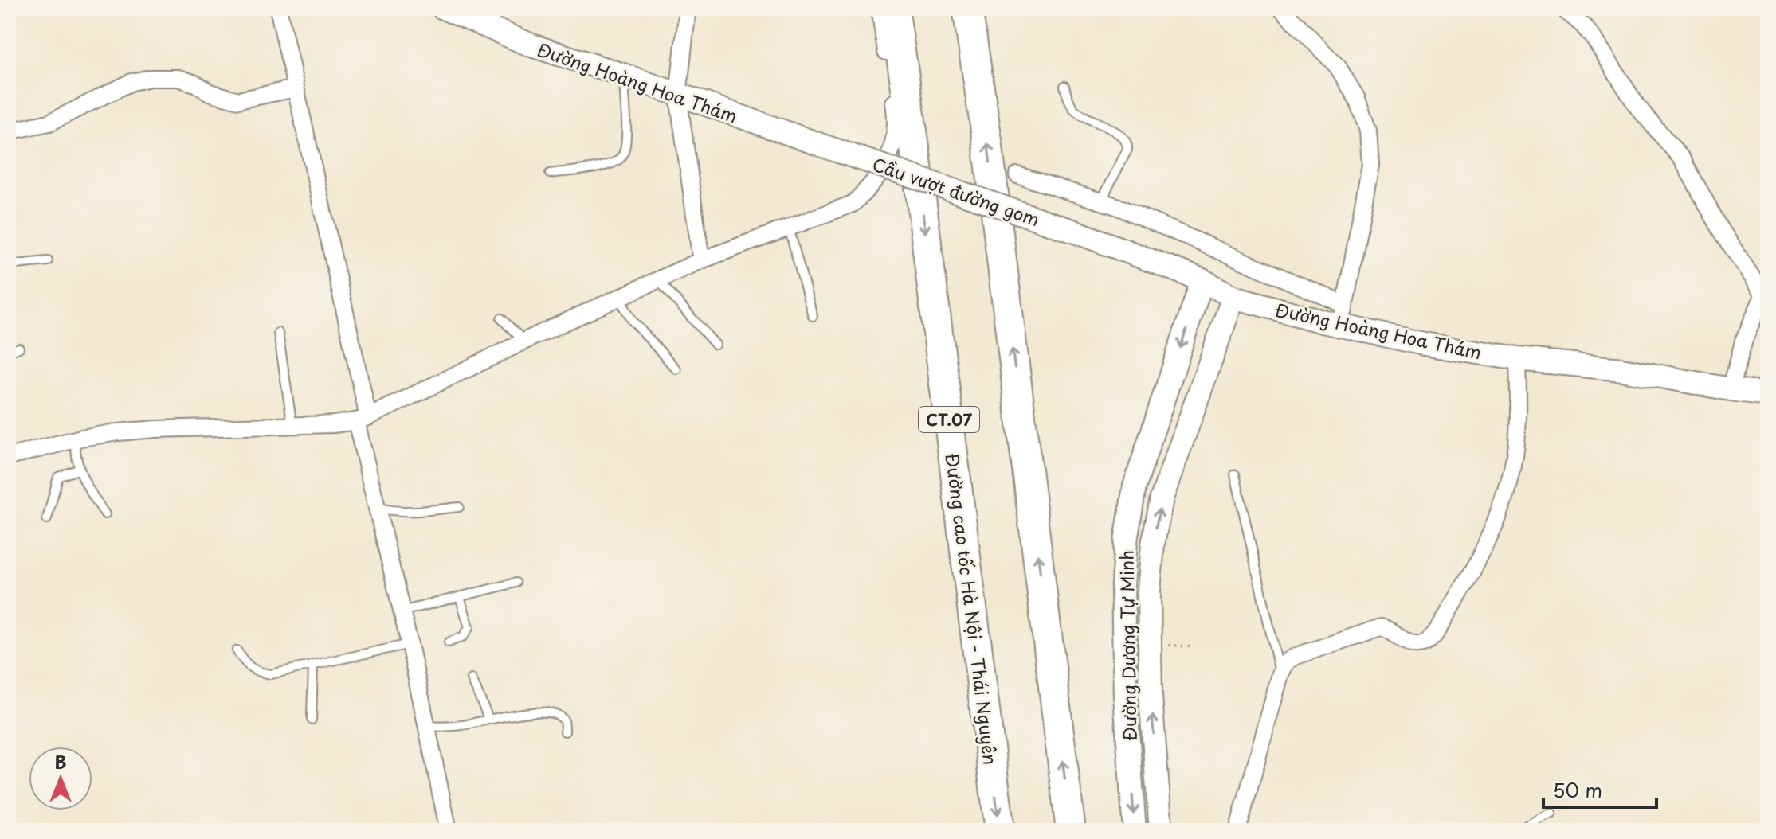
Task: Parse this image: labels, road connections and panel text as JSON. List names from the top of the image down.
{
  "streets": {
    "highway": ["CT.07", "Đường cao tốc Hà Nội - Thái Nguyên"],
    "main road": ["Đường Hoàng Hoa Thám", "Cầu vượt đường gom", "Đường Dương Tự Minh"]
  },
  "crossings": [
    ["Đường Hoàng Hoa Thám", "Cầu vượt đường gom"],
    ["Đường Hoàng Hoa Thám", "Đường Dương Tự Minh"]
  ],
  "scale_bar": "50 m",
  "north": "top"
}
